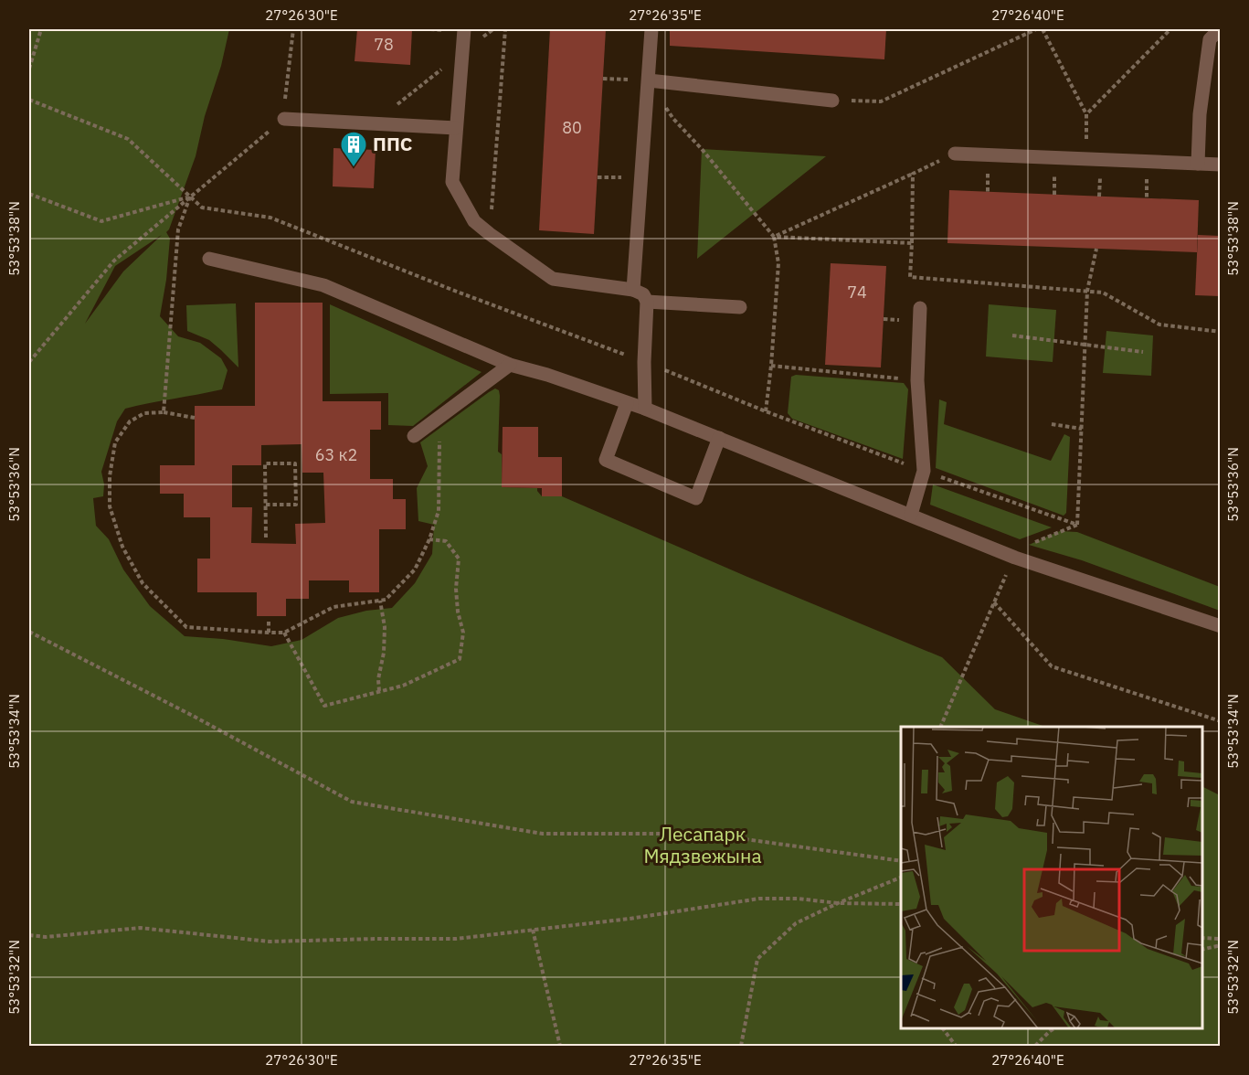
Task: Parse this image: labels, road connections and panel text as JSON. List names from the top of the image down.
{
  "parks": ["Лесапарк Мядзвежына"],
  "places": {
    "building": ["ППС"]
  },
  "house_numbers": [
    "78",
    "80",
    "74",
    "63 к2"
  ],
  "coordinates": [
    "27°26'30\"E",
    "27°26'35\"E",
    "27°26'40\"E",
    "53°53'38\"N",
    "53°53'36\"N",
    "53°53'34\"N",
    "53°53'32\"N"
  ]
}
